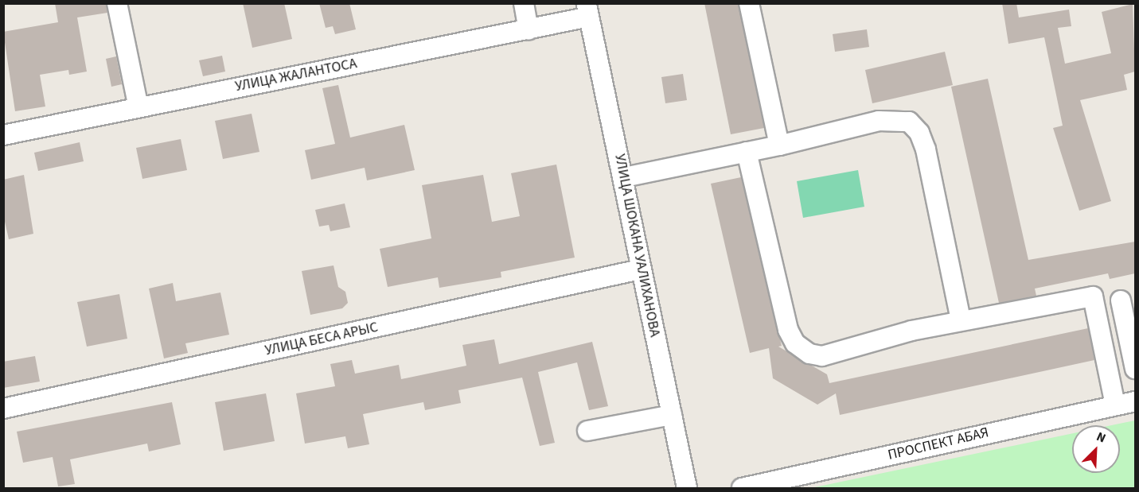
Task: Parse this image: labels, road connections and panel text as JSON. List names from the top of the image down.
{
  "streets": {
    "street": [
      "УЛИЦА ЖАЛАНТОСА",
      "УЛИЦА ШОКАНА УАЛИХАНОВА",
      "УЛИЦА БЕСА АРЫС",
      "ПРОСПЕКТ АБАЯ"
    ]
  },
  "crossings": [
    ["УЛИЦА ЖАЛАНТОСА", "УЛИЦА ШОКАНА УАЛИХАНОВА"],
    ["УЛИЦА ШОКАНА УАЛИХАНОВА", "УЛИЦА БЕСА АРЫС"]
  ],
  "north": "top right"
}
